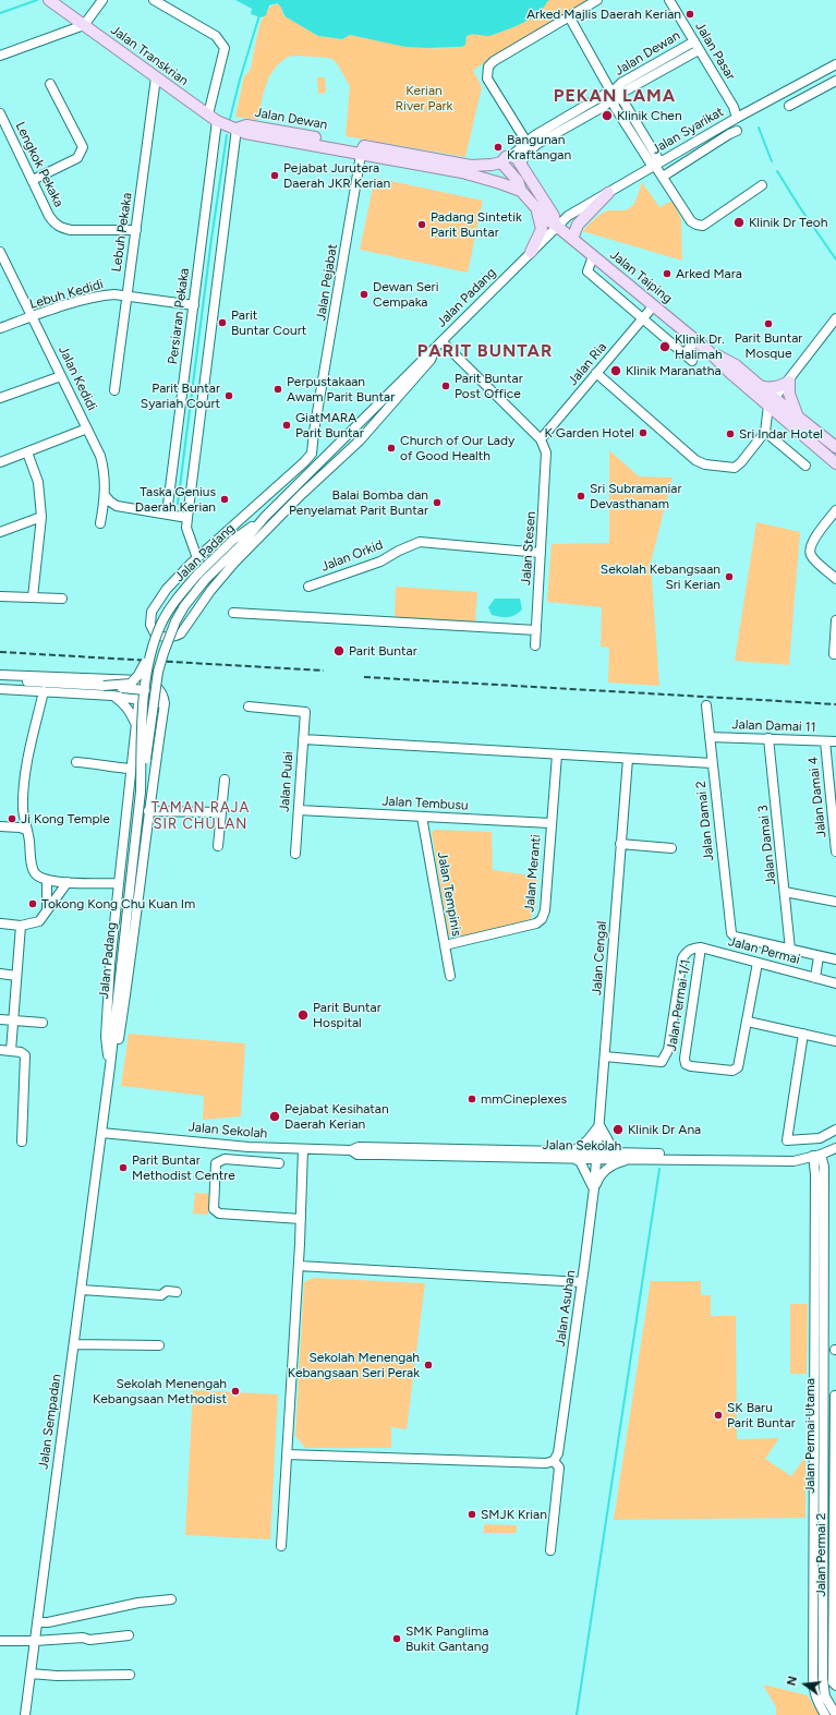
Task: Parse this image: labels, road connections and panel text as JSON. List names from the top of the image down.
{
  "streets": {
    "main road": ["Jalan Dewan", "Jalan Transkrian", "Jalan Taiping"],
    "street": [
      "Jalan Pasar",
      "Jalan Syarikat",
      "Lengkok Pekaka",
      "Lebuh Pekaka",
      "Jalan Pejabat",
      "Lebuh Kedidi",
      "Jalan Padang",
      "Persiaran Pekaka",
      "Jalan Ria",
      "Jalan Kedidi",
      "Jalan Stesen",
      "Jalan Orkid",
      "Jalan Damai 11",
      "Jalan Pulai",
      "Jalan Damai 4",
      "Jalan Tembusu",
      "Jalan Damai 2",
      "Jalan Damai 3",
      "Jalan Meranti",
      "Jalan Tempinis",
      "Jalan Permai",
      "Jalan Cengal",
      "Jalan Permai 1/1",
      "Jalan Sekolah",
      "Jalan Asuhan",
      "Jalan Sempadan",
      "Jalan Permai Utama",
      "Jalan Permai 2"
    ]
  },
  "crossings": [
    ["Jalan Pasar", "Jalan Dewan"],
    ["Jalan Pasar", "Jalan Syarikat"],
    ["Jalan Dewan", "Jalan Transkrian"],
    ["Jalan Dewan", "Jalan Taiping"],
    ["Jalan Dewan", "Jalan Pejabat"],
    ["Jalan Transkrian", "Lebuh Pekaka"],
    ["Jalan Transkrian", "Persiaran Pekaka"],
    ["Jalan Syarikat", "Jalan Taiping"],
    ["Jalan Syarikat", "Jalan Padang"],
    ["Lengkok Pekaka", "Lebuh Pekaka"],
    ["Lebuh Pekaka", "Lebuh Kedidi"],
    ["Jalan Taiping", "Jalan Padang"],
    ["Jalan Taiping", "Jalan Ria"],
    ["Lebuh Kedidi", "Persiaran Pekaka"],
    ["Lebuh Kedidi", "Jalan Kedidi"],
    ["Jalan Padang", "Jalan Sekolah"],
    ["Jalan Padang", "Jalan Sempadan"],
    ["Jalan Ria", "Jalan Stesen"],
    ["Jalan Stesen", "Jalan Orkid"],
    ["Jalan Damai 11", "Jalan Damai 4"],
    ["Jalan Damai 11", "Jalan Damai 2"],
    ["Jalan Damai 11", "Jalan Damai 3"],
    ["Jalan Pulai", "Jalan Tembusu"],
    ["Jalan Tembusu", "Jalan Meranti"],
    ["Jalan Tembusu", "Jalan Tempinis"],
    ["Jalan Damai 2", "Jalan Damai 3"],
    ["Jalan Meranti", "Jalan Tempinis"],
    ["Jalan Permai", "Jalan Cengal"],
    ["Jalan Permai", "Jalan Permai 1/1"],
    ["Jalan Cengal", "Jalan Sekolah"],
    ["Jalan Cengal", "Jalan Asuhan"],
    ["Jalan Sekolah", "Jalan Asuhan"],
    ["Jalan Sekolah", "Jalan Sempadan"],
    ["Jalan Sekolah", "Jalan Permai Utama"]
  ],
  "districts": ["PEKAN LAMA", "PARIT BUNTAR", "TAMAN RAJA SIR CHULAN"],
  "parks": ["Kerian River Park"],
  "places": [
    "Arked Majlis Daerah Kerian",
    "Klinik Chen",
    "Bangunan Kraftangan",
    "Pejabat Jurutera Daerah JKR Kerian",
    "Klinik Dr Teoh",
    "Padang Sintetik Parit Buntar",
    "Arked Mara",
    "Dewan Seri Cempaka",
    "Parit Buntar Court",
    "Parit Buntar Mosque",
    "Klinik Dr. Halimah",
    "Klinik Maranatha",
    "Parit Buntar Post Office",
    "Perpustakaan Awam Parit Buntar",
    "Parit Buntar Syariah Court",
    "GiatMARA Parit Buntar",
    "K Garden Hotel",
    "Sri Indar Hotel",
    "Church of Our Lady of Good Health",
    "Sri Subramaniar Devasthanam",
    "Taska Genius Daerah Kerian",
    "Balai Bomba dan Penyelamat Parit Buntar",
    "Sekolah Kebangsaan Sri Kerian",
    "Parit Buntar",
    "Ji Kong Temple",
    "Tokong Kong Chu Kuan Im",
    "Parit Buntar Hospital",
    "mmCineplexes",
    "Pejabat Kesihatan Daerah Kerian",
    "Klinik Dr Ana",
    "Parit Buntar Methodist Centre",
    "Sekolah Menengah Kebangsaan Seri Perak",
    "Sekolah Menengah Kebangsaan Methodist",
    "SK Baru Parit Buntar",
    "SMJK Krian",
    "SMK Panglima Bukit Gantang"
  ],
  "north": "left"
}
